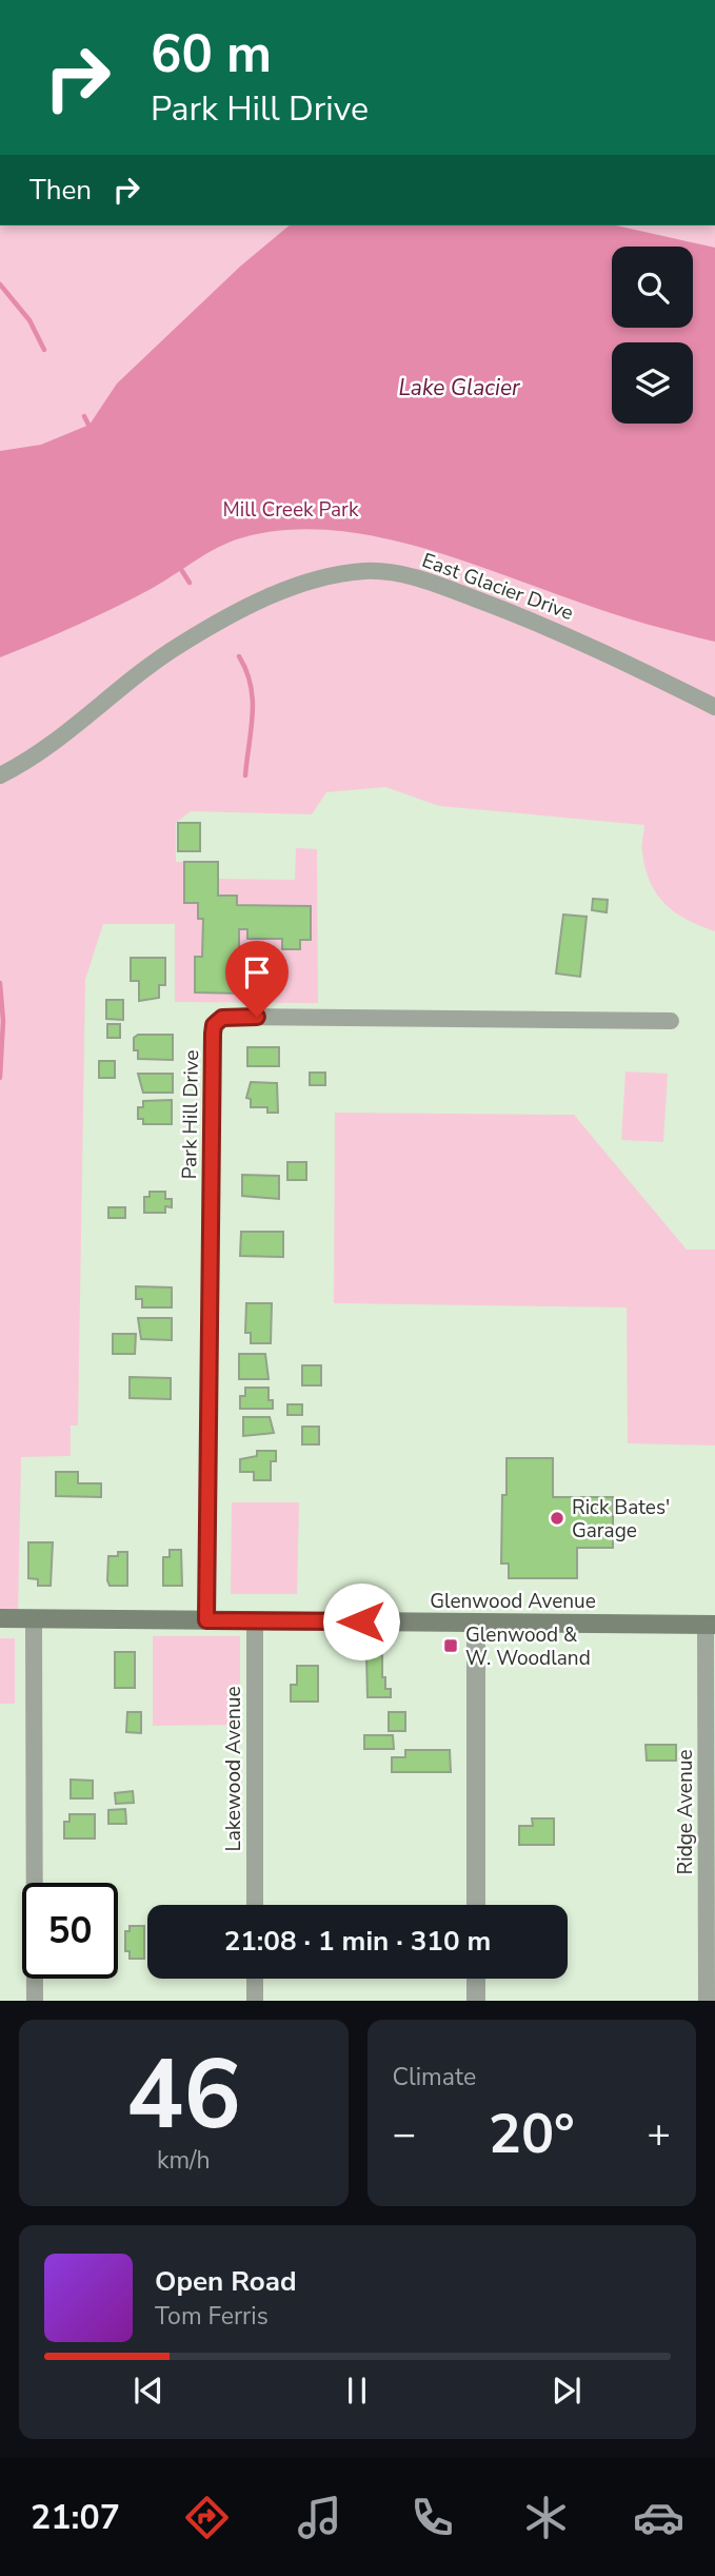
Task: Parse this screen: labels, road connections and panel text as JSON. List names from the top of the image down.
{
  "streets": {
    "main road": ["Glenwood Avenue"],
    "street": [
      "East Glacier Drive",
      "Park Hill Drive",
      "Lakewood Avenue",
      "Ridge Avenue"
    ]
  },
  "crossings": [
    ["Park Hill Drive", "Glenwood Avenue"],
    ["Glenwood Avenue", "Lakewood Avenue"],
    ["Glenwood Avenue", "Ridge Avenue"]
  ],
  "water": ["Lake Glacier"],
  "parks": ["Mill Creek Park"],
  "places": {
    "other": ["Rick Bates' Garage"],
    "transit": ["Glenwood & W. Woodland"]
  },
  "page": {
    "turn": ["60 m", "Park Hill Drive"],
    "then": "Then",
    "limit": "50",
    "trip": "21:08 · 1 min · 310 m",
    "tile": [
      ["46", "km/h"],
      "Climate"
    ],
    "heat": ["−", "20°", "+"],
    "song": ["Open Road", "Tom Ferris"],
    "tabs": "21:07"
  }
}
